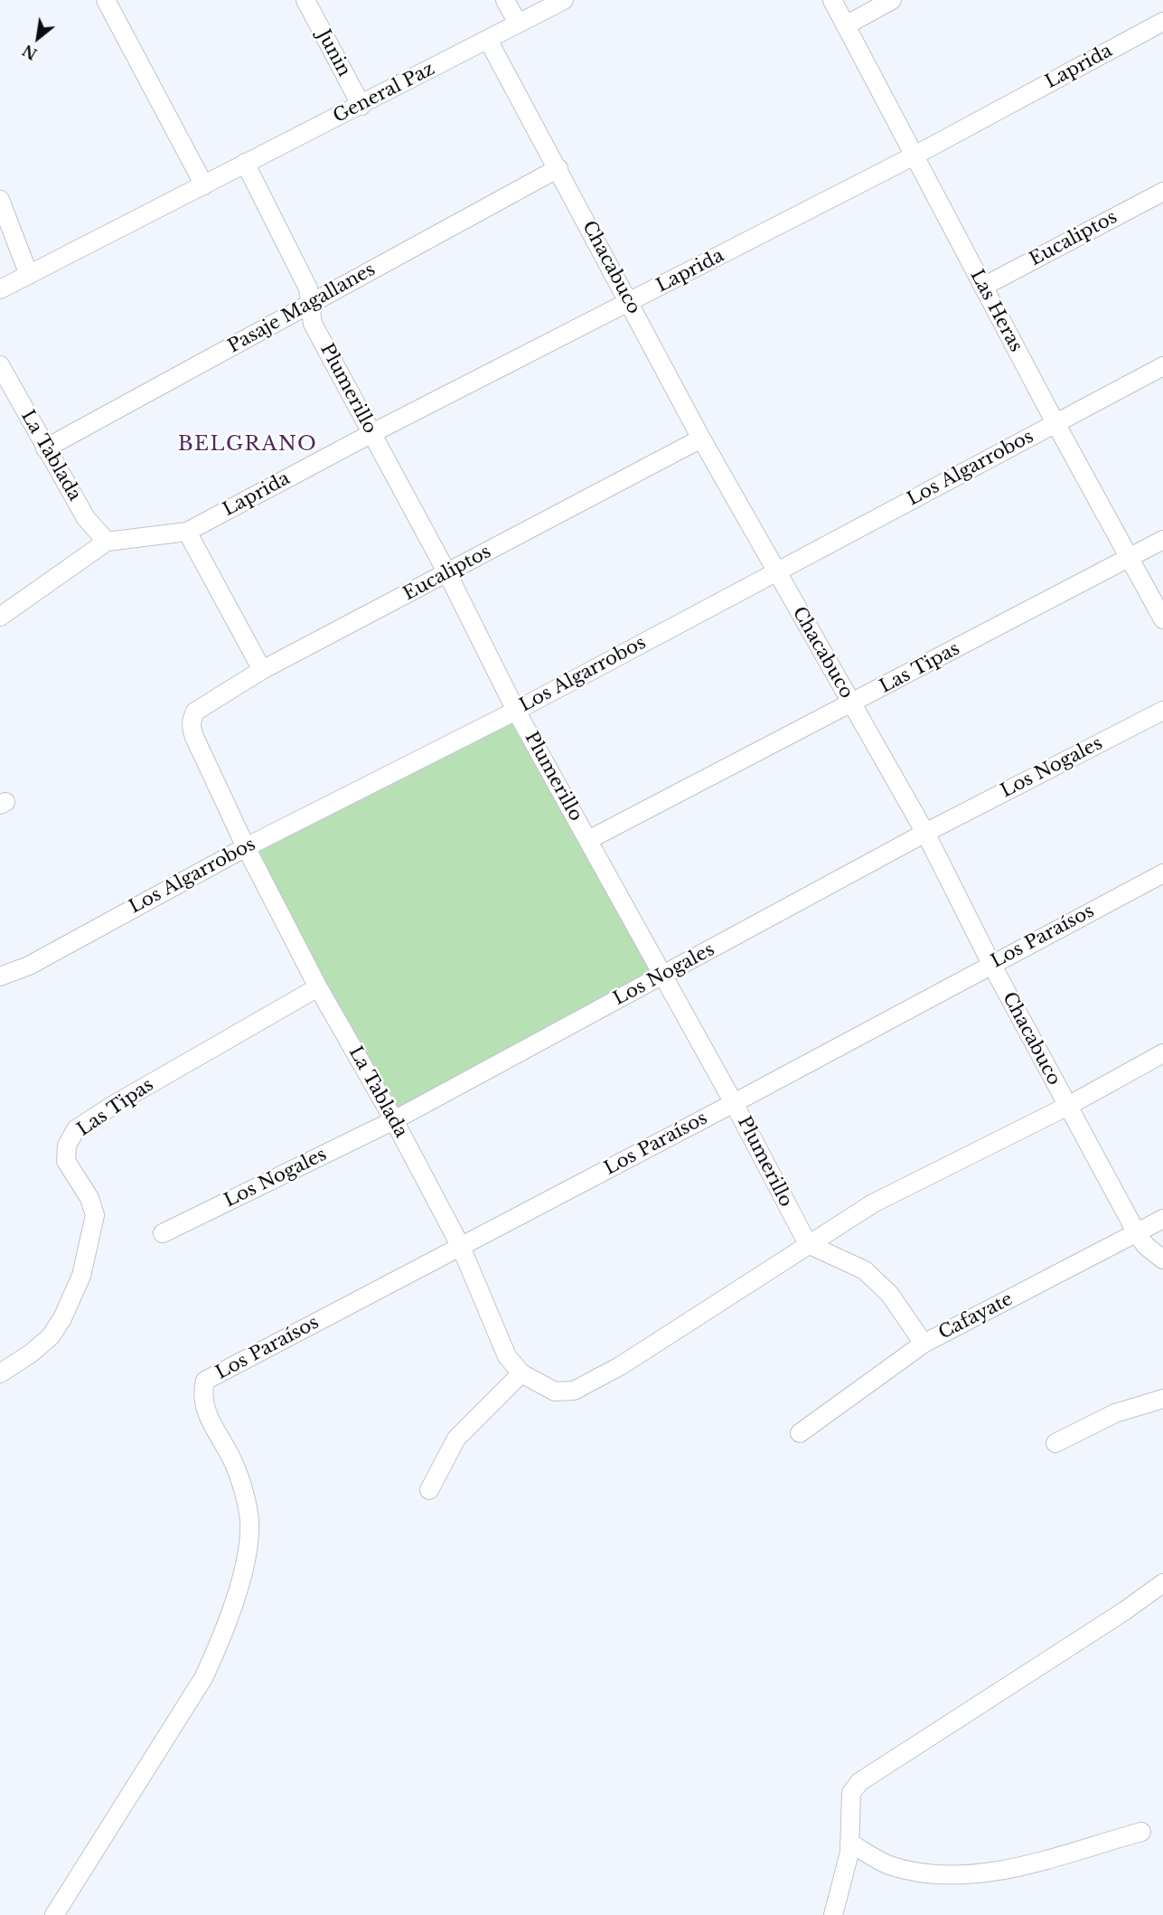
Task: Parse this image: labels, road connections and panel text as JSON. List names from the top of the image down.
{
  "streets": {
    "street": [
      "Junin",
      "Laprida",
      "General Paz",
      "Eucaliptos",
      "Chacabuco",
      "Pasaje Magallanes",
      "Las Heras",
      "Plumerillo",
      "La Tablada",
      "Los Algarrobos",
      "Las Tipas",
      "Los Nogales",
      "Los Paraísos",
      "Cafayate"
    ]
  },
  "crossings": [
    ["Junin", "General Paz"],
    ["Laprida", "Chacabuco"],
    ["Laprida", "Las Heras"],
    ["Laprida", "Plumerillo"],
    ["General Paz", "Chacabuco"],
    ["General Paz", "Plumerillo"],
    ["Eucaliptos", "Chacabuco"],
    ["Eucaliptos", "Las Heras"],
    ["Eucaliptos", "Plumerillo"],
    ["Eucaliptos", "La Tablada"],
    ["Chacabuco", "Pasaje Magallanes"],
    ["Chacabuco", "La Tablada"],
    ["Chacabuco", "Los Algarrobos"],
    ["Chacabuco", "Las Tipas"],
    ["Chacabuco", "Los Nogales"],
    ["Chacabuco", "Los Paraísos"],
    ["Chacabuco", "Cafayate"],
    ["Pasaje Magallanes", "Plumerillo"],
    ["Pasaje Magallanes", "La Tablada"],
    ["Las Heras", "Los Algarrobos"],
    ["Las Heras", "Las Tipas"],
    ["Plumerillo", "La Tablada"],
    ["Plumerillo", "Los Algarrobos"],
    ["Plumerillo", "Las Tipas"],
    ["Plumerillo", "Los Nogales"],
    ["Plumerillo", "Los Paraísos"],
    ["La Tablada", "Los Algarrobos"],
    ["La Tablada", "Las Tipas"],
    ["La Tablada", "Los Nogales"],
    ["La Tablada", "Los Paraísos"]
  ],
  "districts": ["BELGRANO"],
  "north": "bottom left"
}
